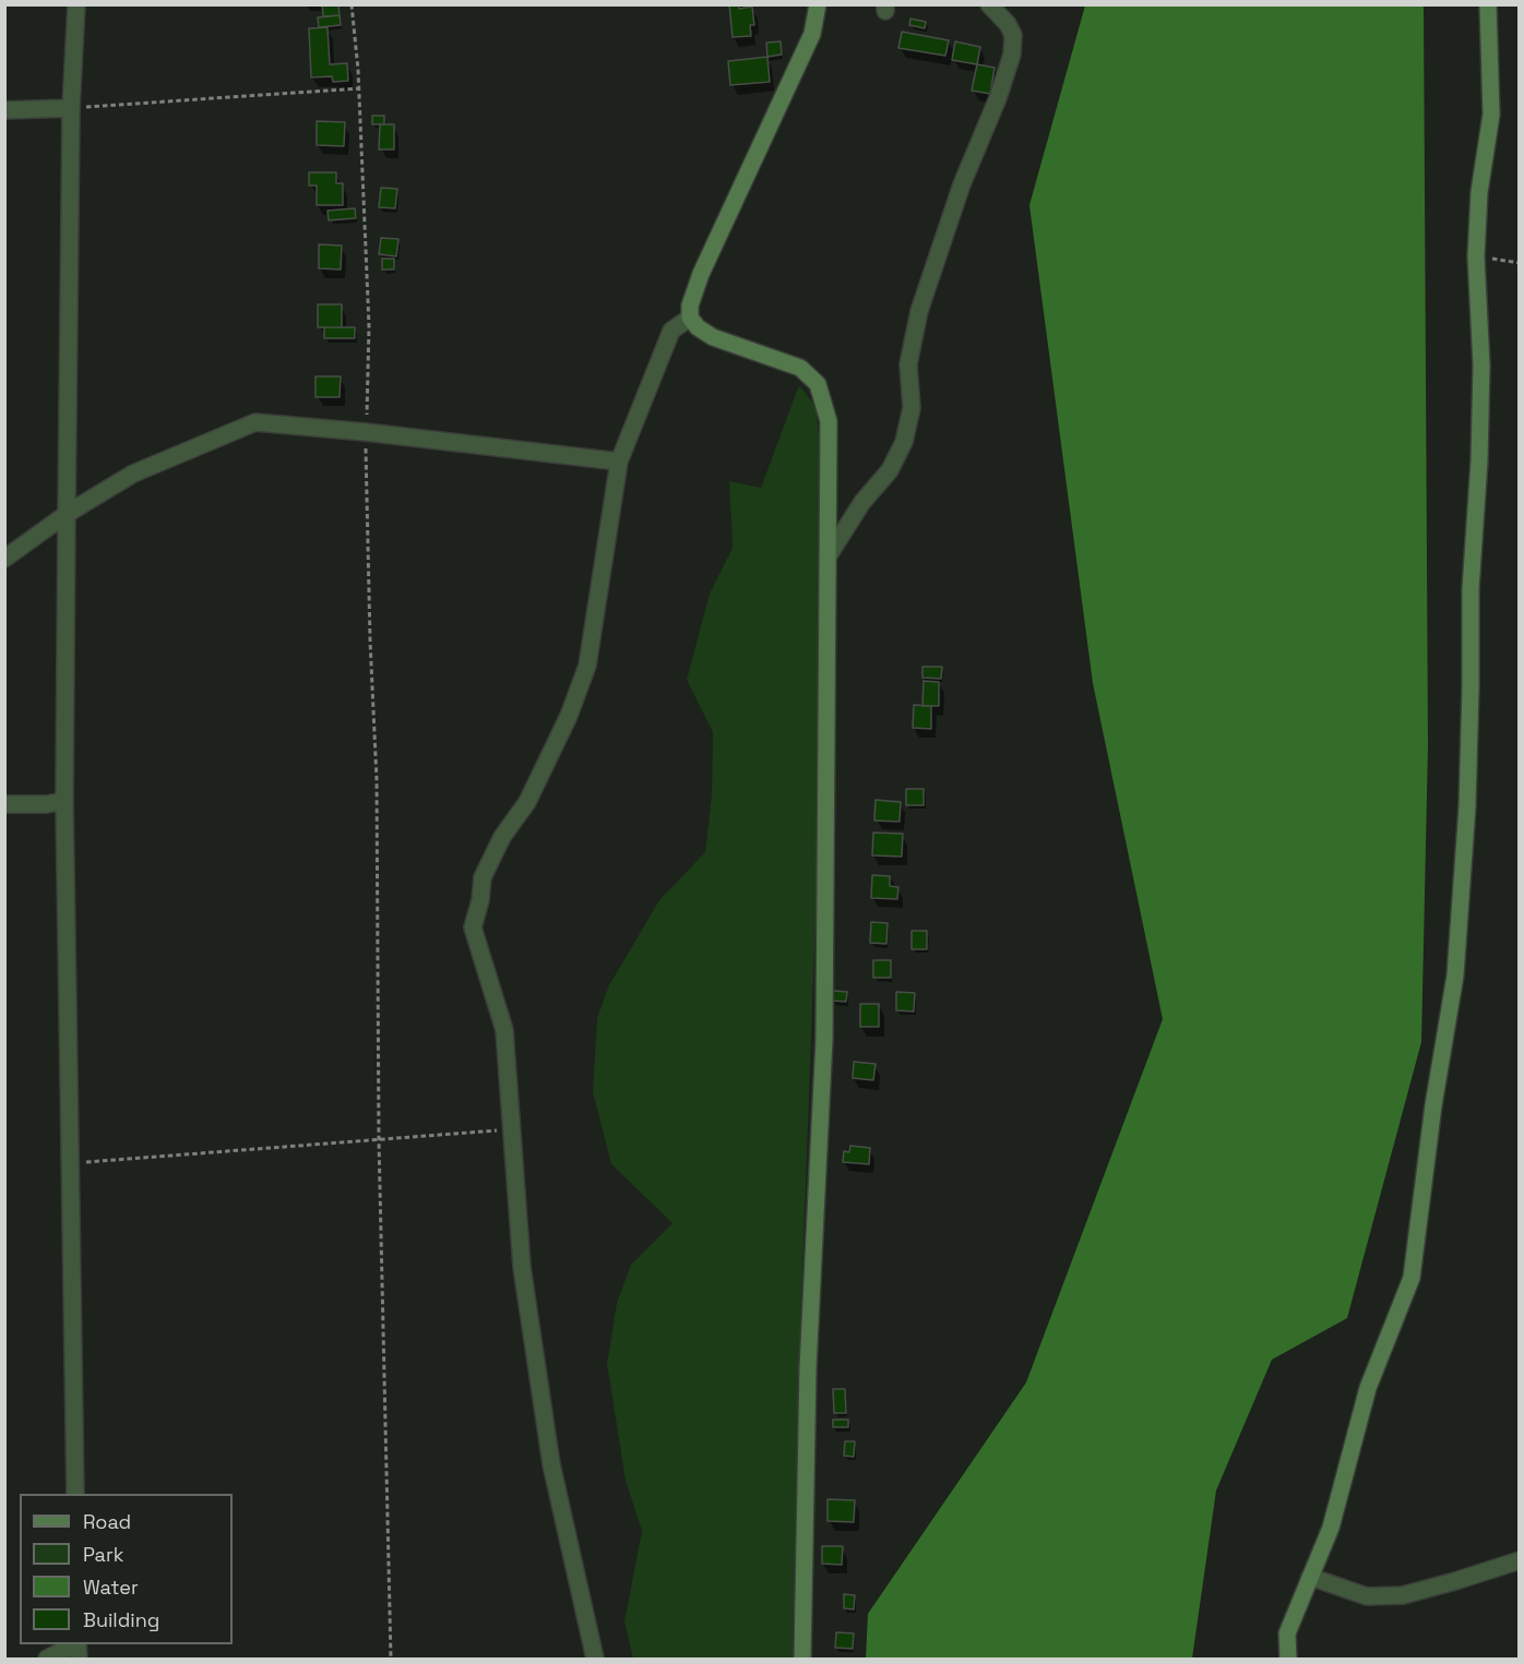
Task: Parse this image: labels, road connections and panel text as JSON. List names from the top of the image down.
{
  "legend": [
    "Road",
    "Park",
    "Water",
    "Building"
  ]
}
